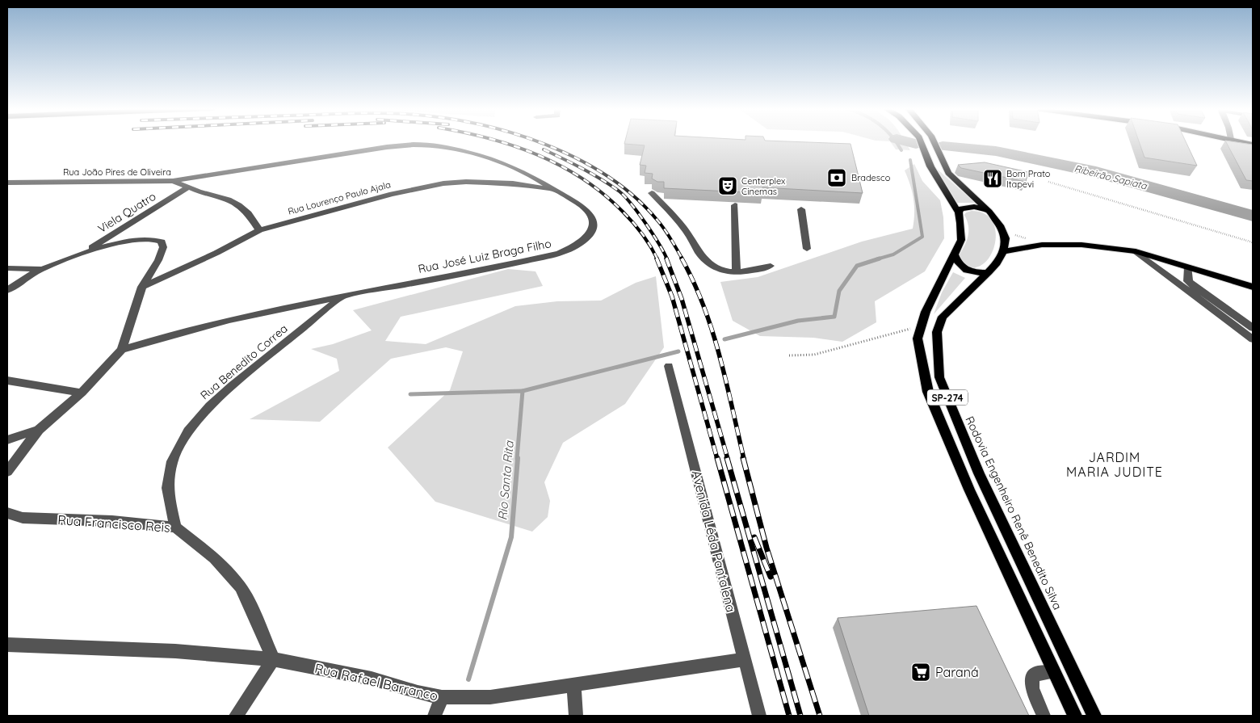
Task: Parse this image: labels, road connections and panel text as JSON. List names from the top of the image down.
{
  "streets": {
    "main road": ["SP-274", "Rodovia Engenheiro Renê Benedito Silva"],
    "street": [
      "Rua João Pires de Oliveira",
      "Rua Lourenço Paulo Ajala",
      "Viela Quatro",
      "Rua José Luiz Braga Filho",
      "Rua Benedito Correa",
      "Rua Francisco Reis",
      "Avenida Lêda Pantalena",
      "Rua Rafael Barranco"
    ]
  },
  "crossings": [
    ["Rua João Pires de Oliveira", "Rua Lourenço Paulo Ajala"],
    ["Rua João Pires de Oliveira", "Viela Quatro"],
    ["Rua João Pires de Oliveira", "Rua José Luiz Braga Filho"],
    ["Rua Lourenço Paulo Ajala", "Rua José Luiz Braga Filho"],
    ["Rua José Luiz Braga Filho", "Rua Benedito Correa"],
    ["Rua Benedito Correa", "Rua Francisco Reis"],
    ["Rua Francisco Reis", "Rua Rafael Barranco"],
    ["Avenida Lêda Pantalena", "Rua Rafael Barranco"]
  ],
  "districts": ["JARDIM MARIA JUDITE"],
  "water": ["Ribeirão Sapiata", "Rio Santa Rita"],
  "places": {
    "bank": ["Bradesco"],
    "restaurant": ["Bom Prato Itapevi"],
    "theatre": ["Centerplex Cinemas"],
    "supermarket": ["Paraná"]
  }
}
